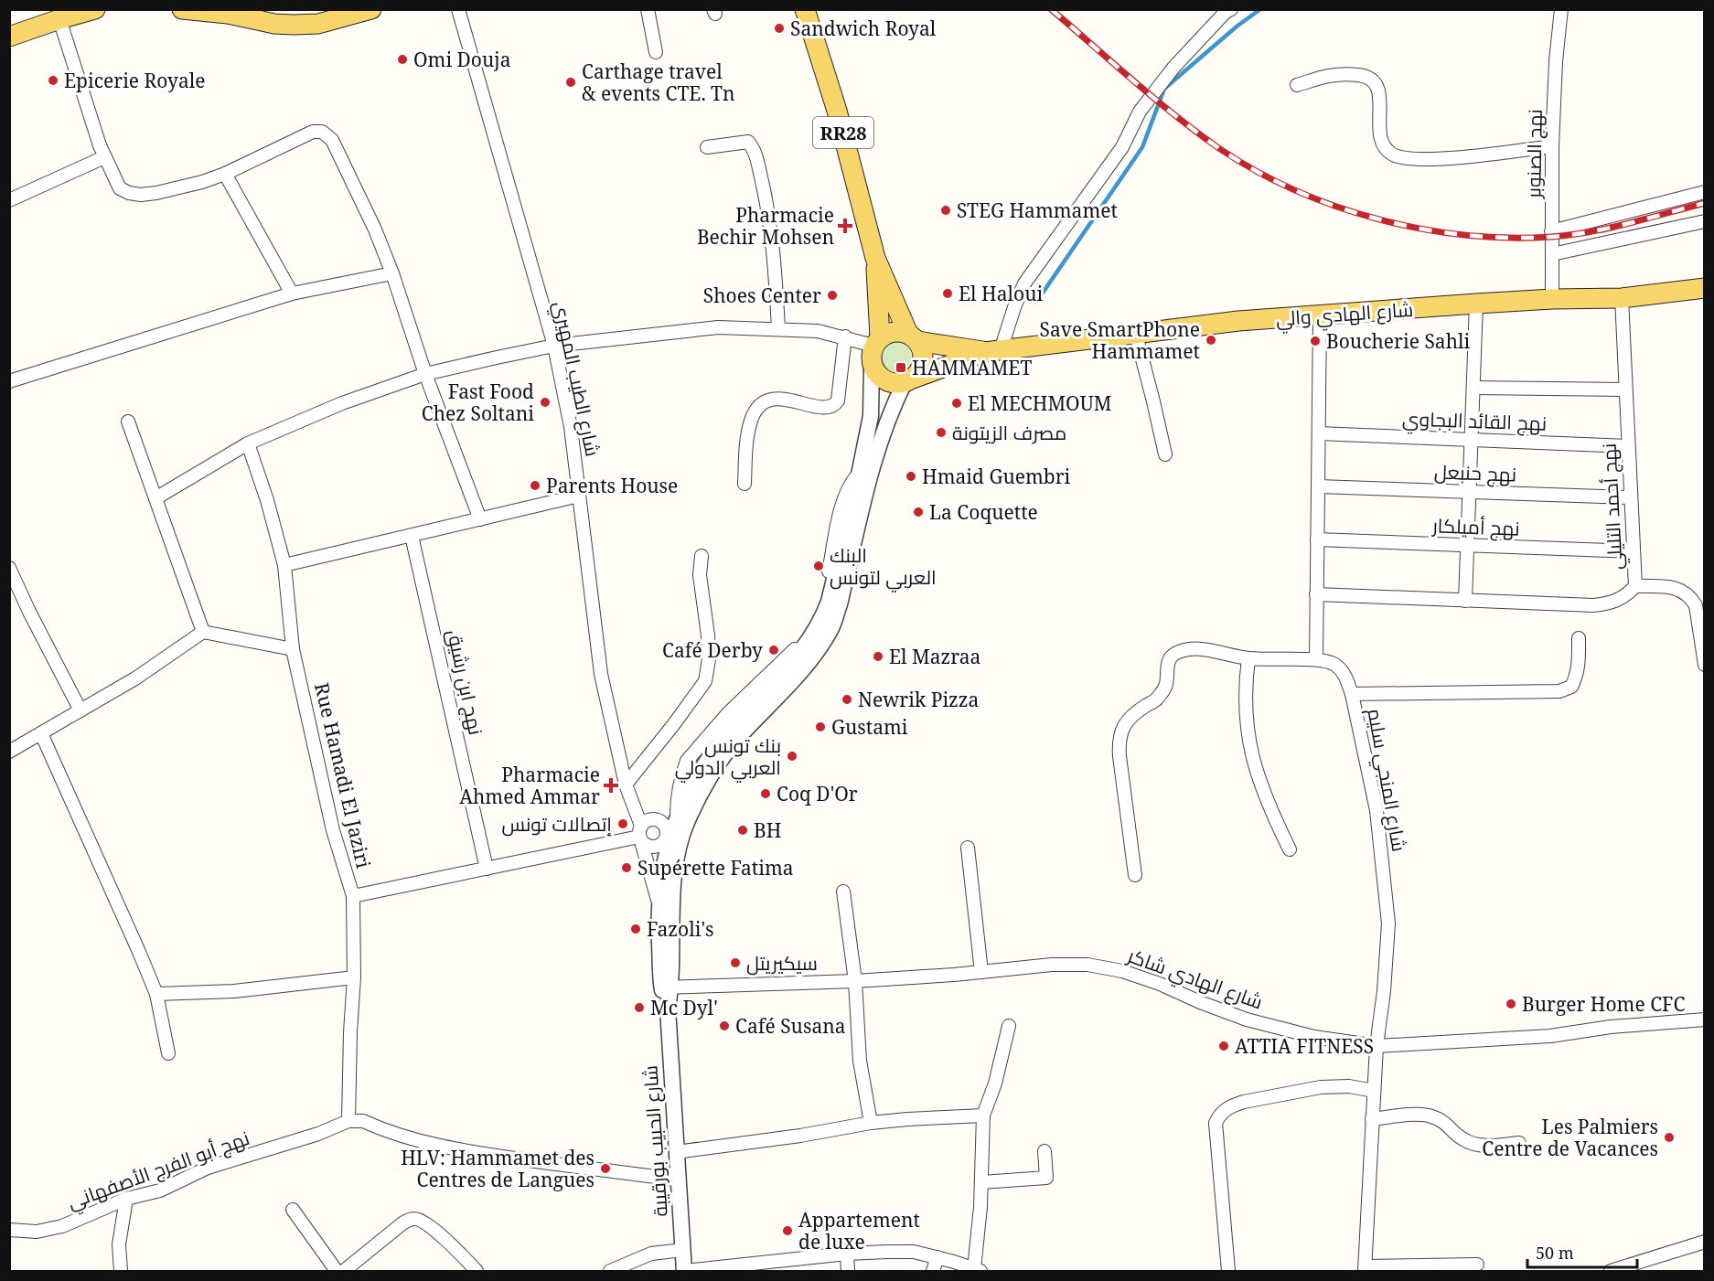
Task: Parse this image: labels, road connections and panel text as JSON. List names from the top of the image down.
{
  "streets": {
    "main road": ["RR28", "شارع الهادي والي"],
    "street": [
      "نهج الصنوبر",
      "شارع الطيب المهيري",
      "نهج القائد البجاوي",
      "نهج حنبعل",
      "نهج أحمد التليلي",
      "نهج أميلكار",
      "نهج ابن رشيق",
      "Rue Hamadi El Jaziri",
      "شارع المنجي سليم",
      "شارع الهادي شاكر",
      "شارع الحبيب بورقيبة",
      "نهج أبو الفرج الأصفهاني"
    ]
  },
  "crossings": [
    ["RR28", "شارع الحبيب بورقيبة"],
    ["نهج الصنوبر", "شارع الهادي والي"],
    ["شارع الهادي والي", "نهج أحمد التليلي"],
    ["شارع الطيب المهيري", "شارع الحبيب بورقيبة"],
    ["نهج القائد البجاوي", "نهج أحمد التليلي"],
    ["نهج حنبعل", "نهج أحمد التليلي"],
    ["نهج أحمد التليلي", "نهج أميلكار"],
    ["Rue Hamadi El Jaziri", "نهج أبو الفرج الأصفهاني"],
    ["شارع المنجي سليم", "شارع الهادي شاكر"],
    ["شارع الهادي شاكر", "شارع الحبيب بورقيبة"]
  ],
  "places": {
    "other": [
      "Sandwich Royal",
      "Omi Douja",
      "Epicerie Royale",
      "Carthage travel & events CTE. Tn",
      "STEG Hammamet",
      "El Haloui",
      "Shoes Center",
      "Save SmartPhone Hammamet",
      "Boucherie Sahli",
      "Fast Food Chez Soltani",
      "El MECHMOUM",
      "مصرف الزيتونة",
      "Hmaid Guembri",
      "Parents House",
      "La Coquette",
      "البنك العربي لتونس",
      "Café Derby",
      "El Mazraa",
      "Newrik Pizza",
      "Gustami",
      "بنك تونس العربي الدولي",
      "Coq D'Or",
      "إتصالات تونس",
      "BH",
      "Supérette Fatima",
      "Fazoli's",
      "سيكيريتل",
      "Burger Home CFC",
      "Mc Dyl'",
      "Café Susana",
      "ATTIA FITNESS",
      "Les Palmiers Centre de Vacances",
      "HLV: Hammamet des Centres de Langues",
      "Appartement de luxe"
    ],
    "health": ["Pharmacie Bechir Mohsen", "Pharmacie Ahmed Ammar"],
    "transit": ["HAMMAMET"]
  },
  "scale_bar": "50 m"
}
